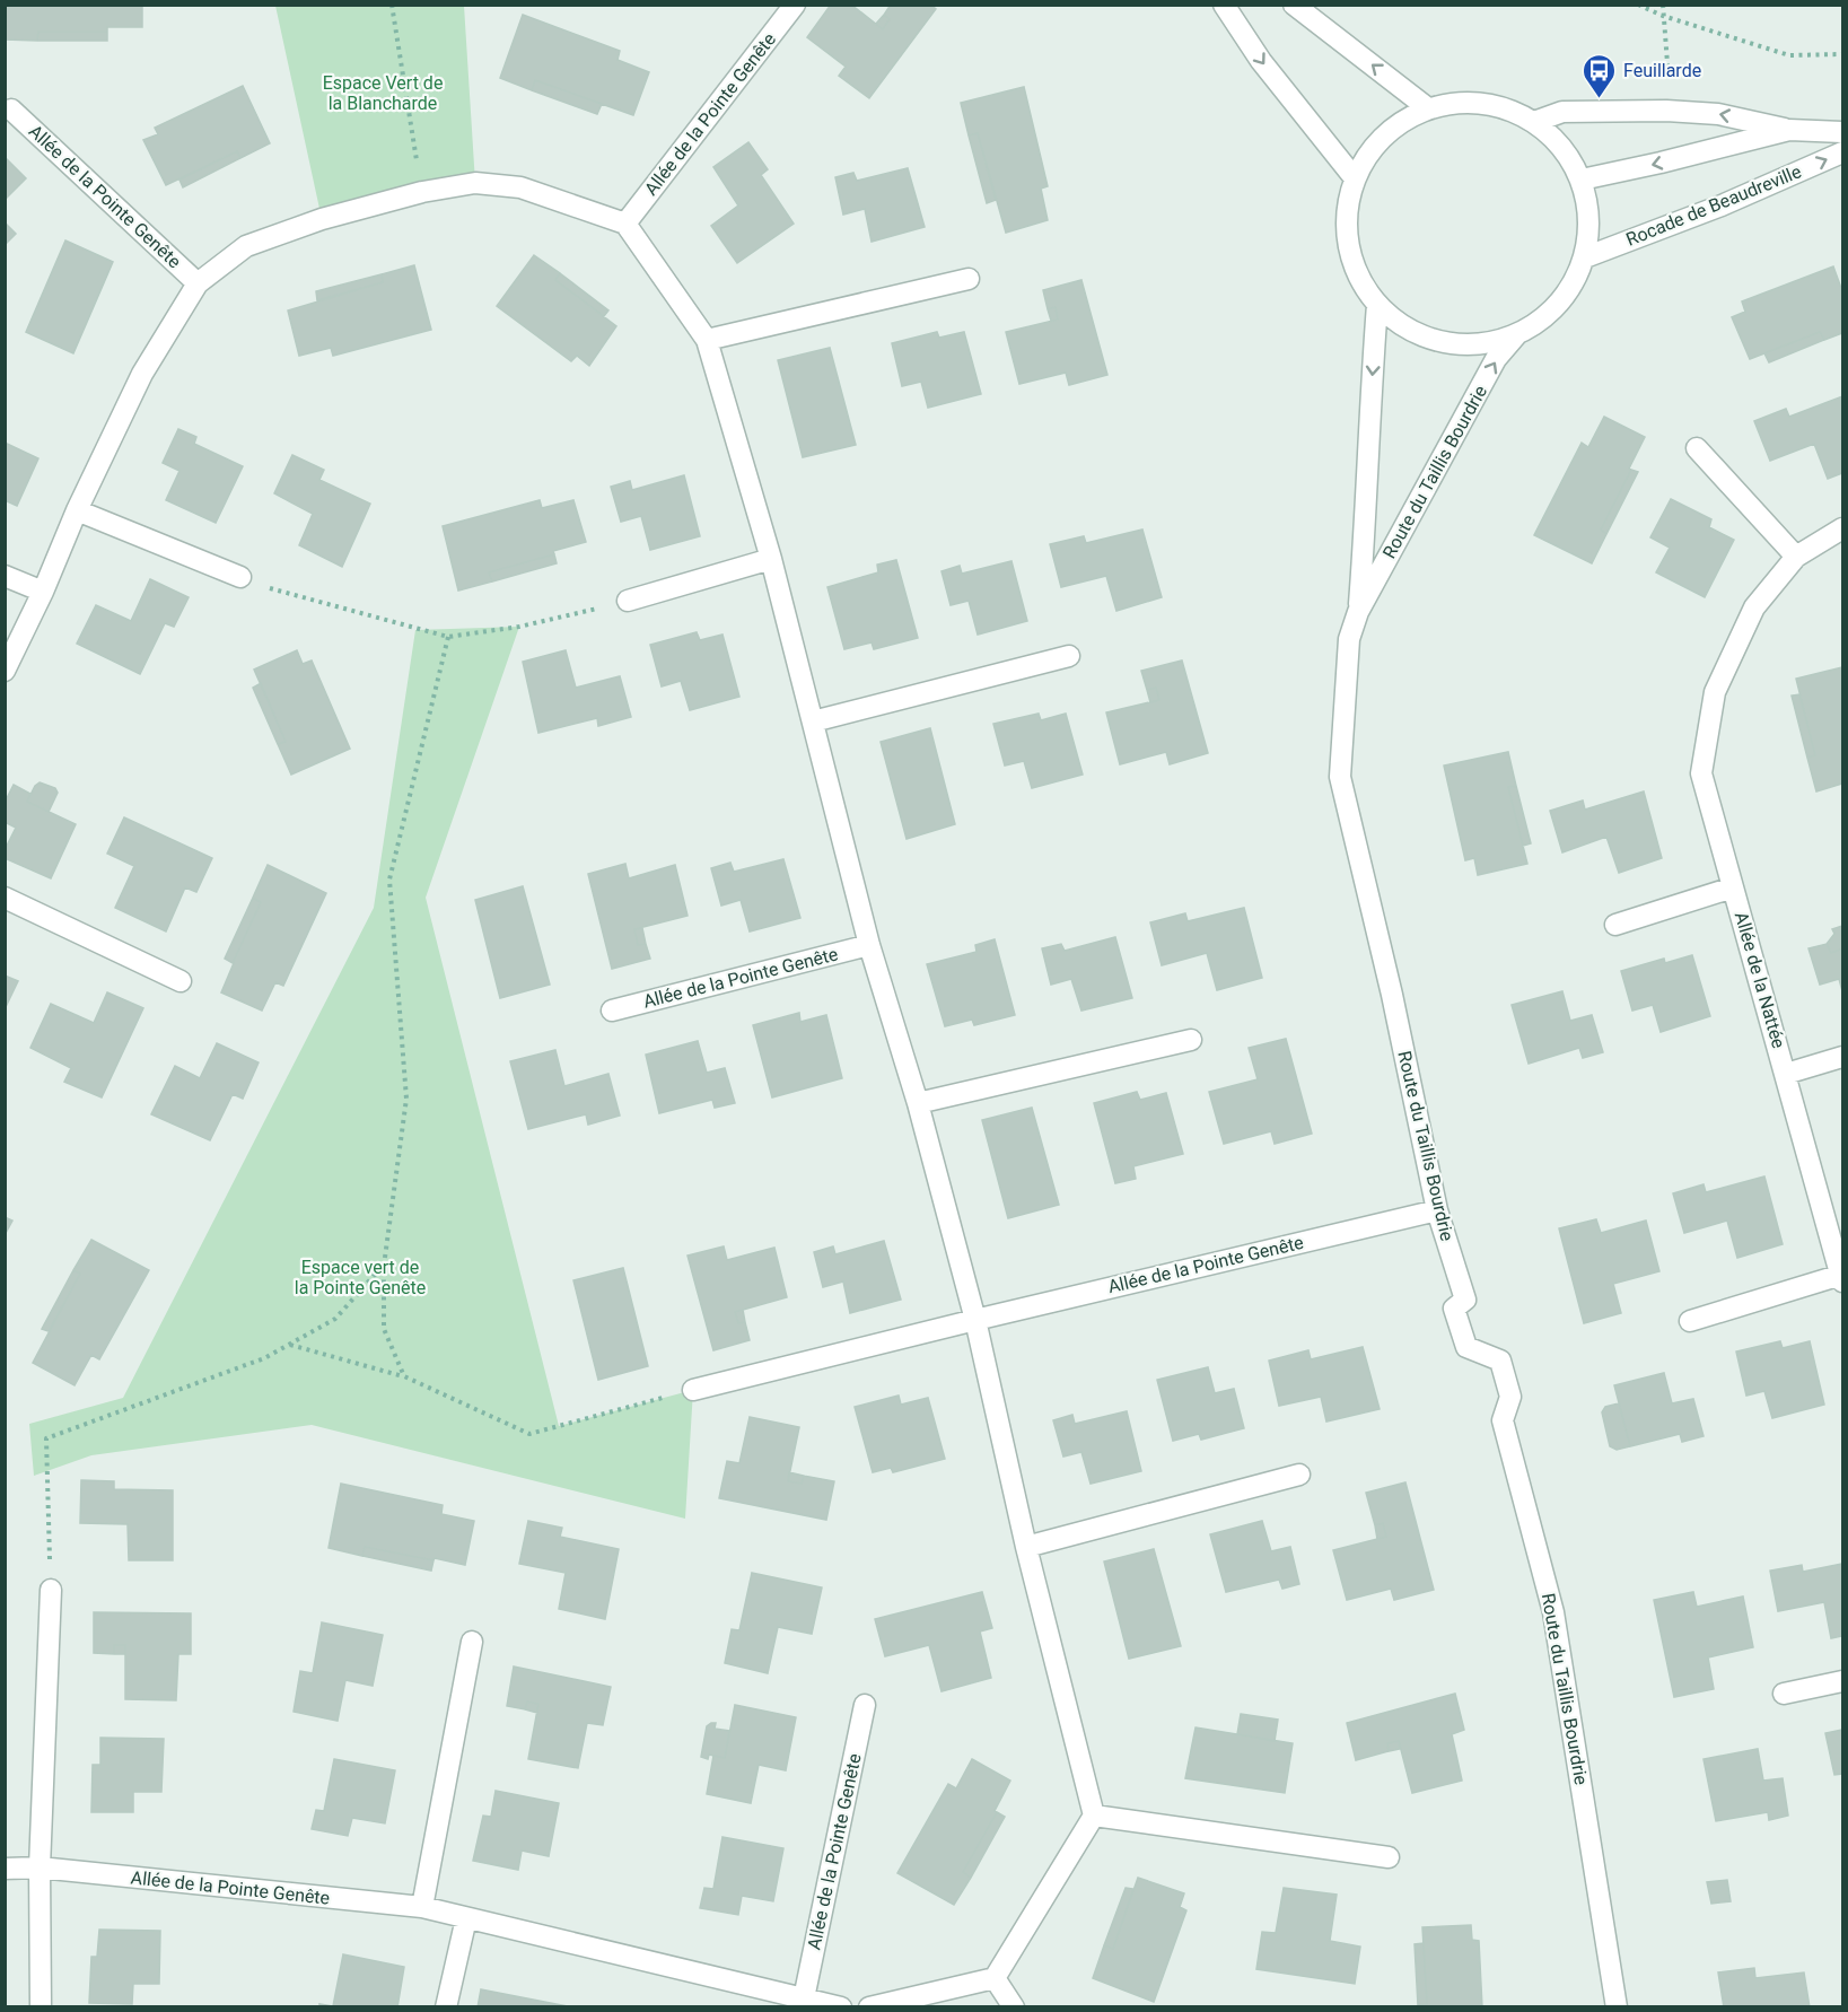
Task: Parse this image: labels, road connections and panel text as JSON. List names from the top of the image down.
{
  "streets": {
    "street": [
      "Allée de la Pointe Genête",
      "Rocade de Beaudreville",
      "Route du Taillis Bourdrie",
      "Allée de la Nattée"
    ]
  },
  "crossings": [
    ["Allée de la Pointe Genête", "Route du Taillis Bourdrie"],
    ["Rocade de Beaudreville", "Route du Taillis Bourdrie"]
  ],
  "parks": ["Espace Vert de la Blancharde", "Espace vert de la Pointe Genête"],
  "places": {
    "bus stop": ["Feuillarde"]
  }
}
